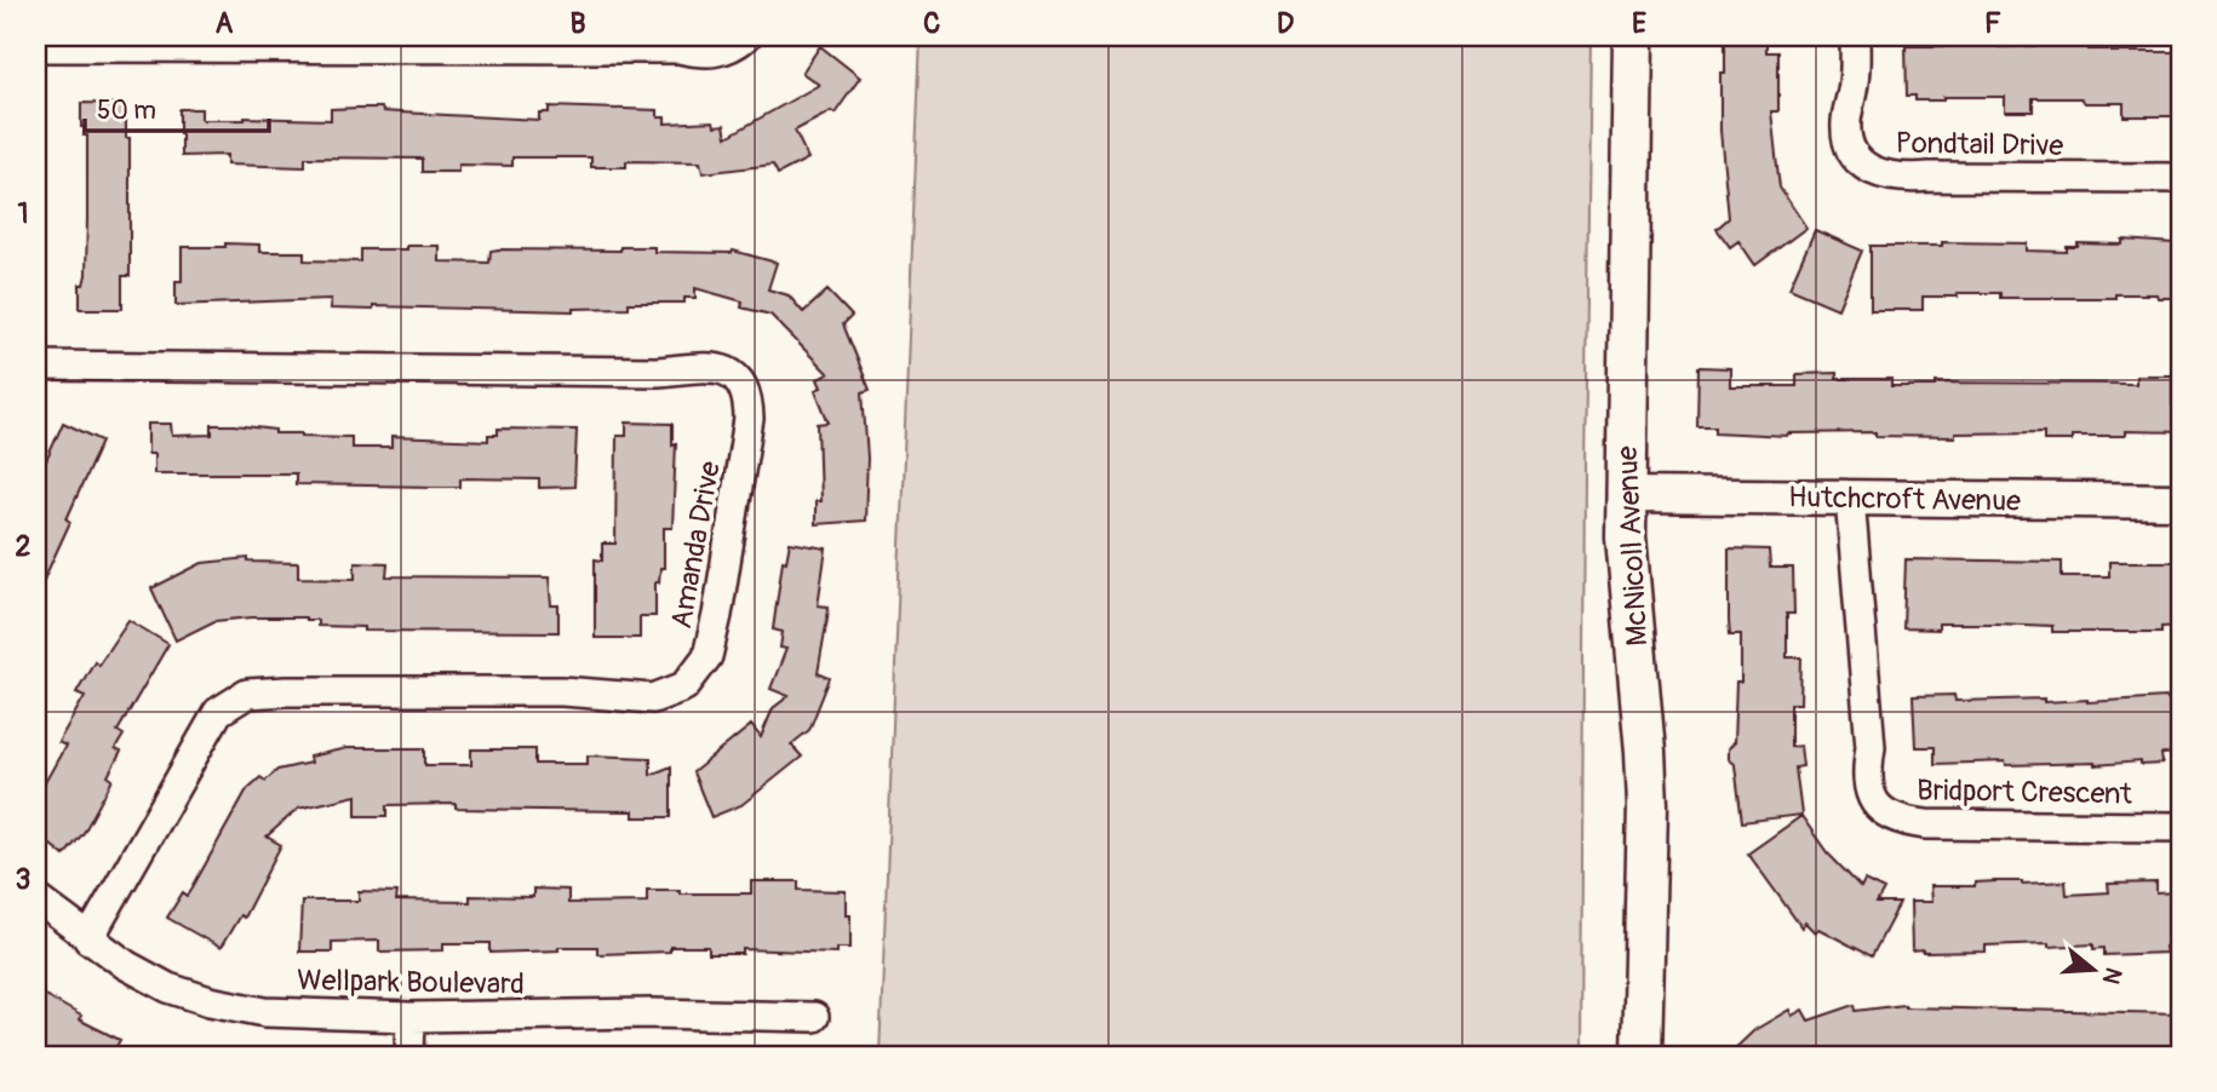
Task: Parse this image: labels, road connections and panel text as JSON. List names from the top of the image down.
{
  "streets": {
    "main road": ["McNicoll Avenue"],
    "street": [
      "Pondtail Drive",
      "Hutchcroft Avenue",
      "Amanda Drive",
      "Bridport Crescent",
      "Wellpark Boulevard"
    ]
  },
  "crossings": [
    ["Hutchcroft Avenue", "McNicoll Avenue"],
    ["Hutchcroft Avenue", "Bridport Crescent"],
    ["Amanda Drive", "Wellpark Boulevard"]
  ],
  "scale_bar": "50 m",
  "north": "right",
  "grid": {
    "columns": [
      "A",
      "B",
      "C",
      "D",
      "E",
      "F"
    ],
    "rows": ["1", "2", "3"]
  }
}
